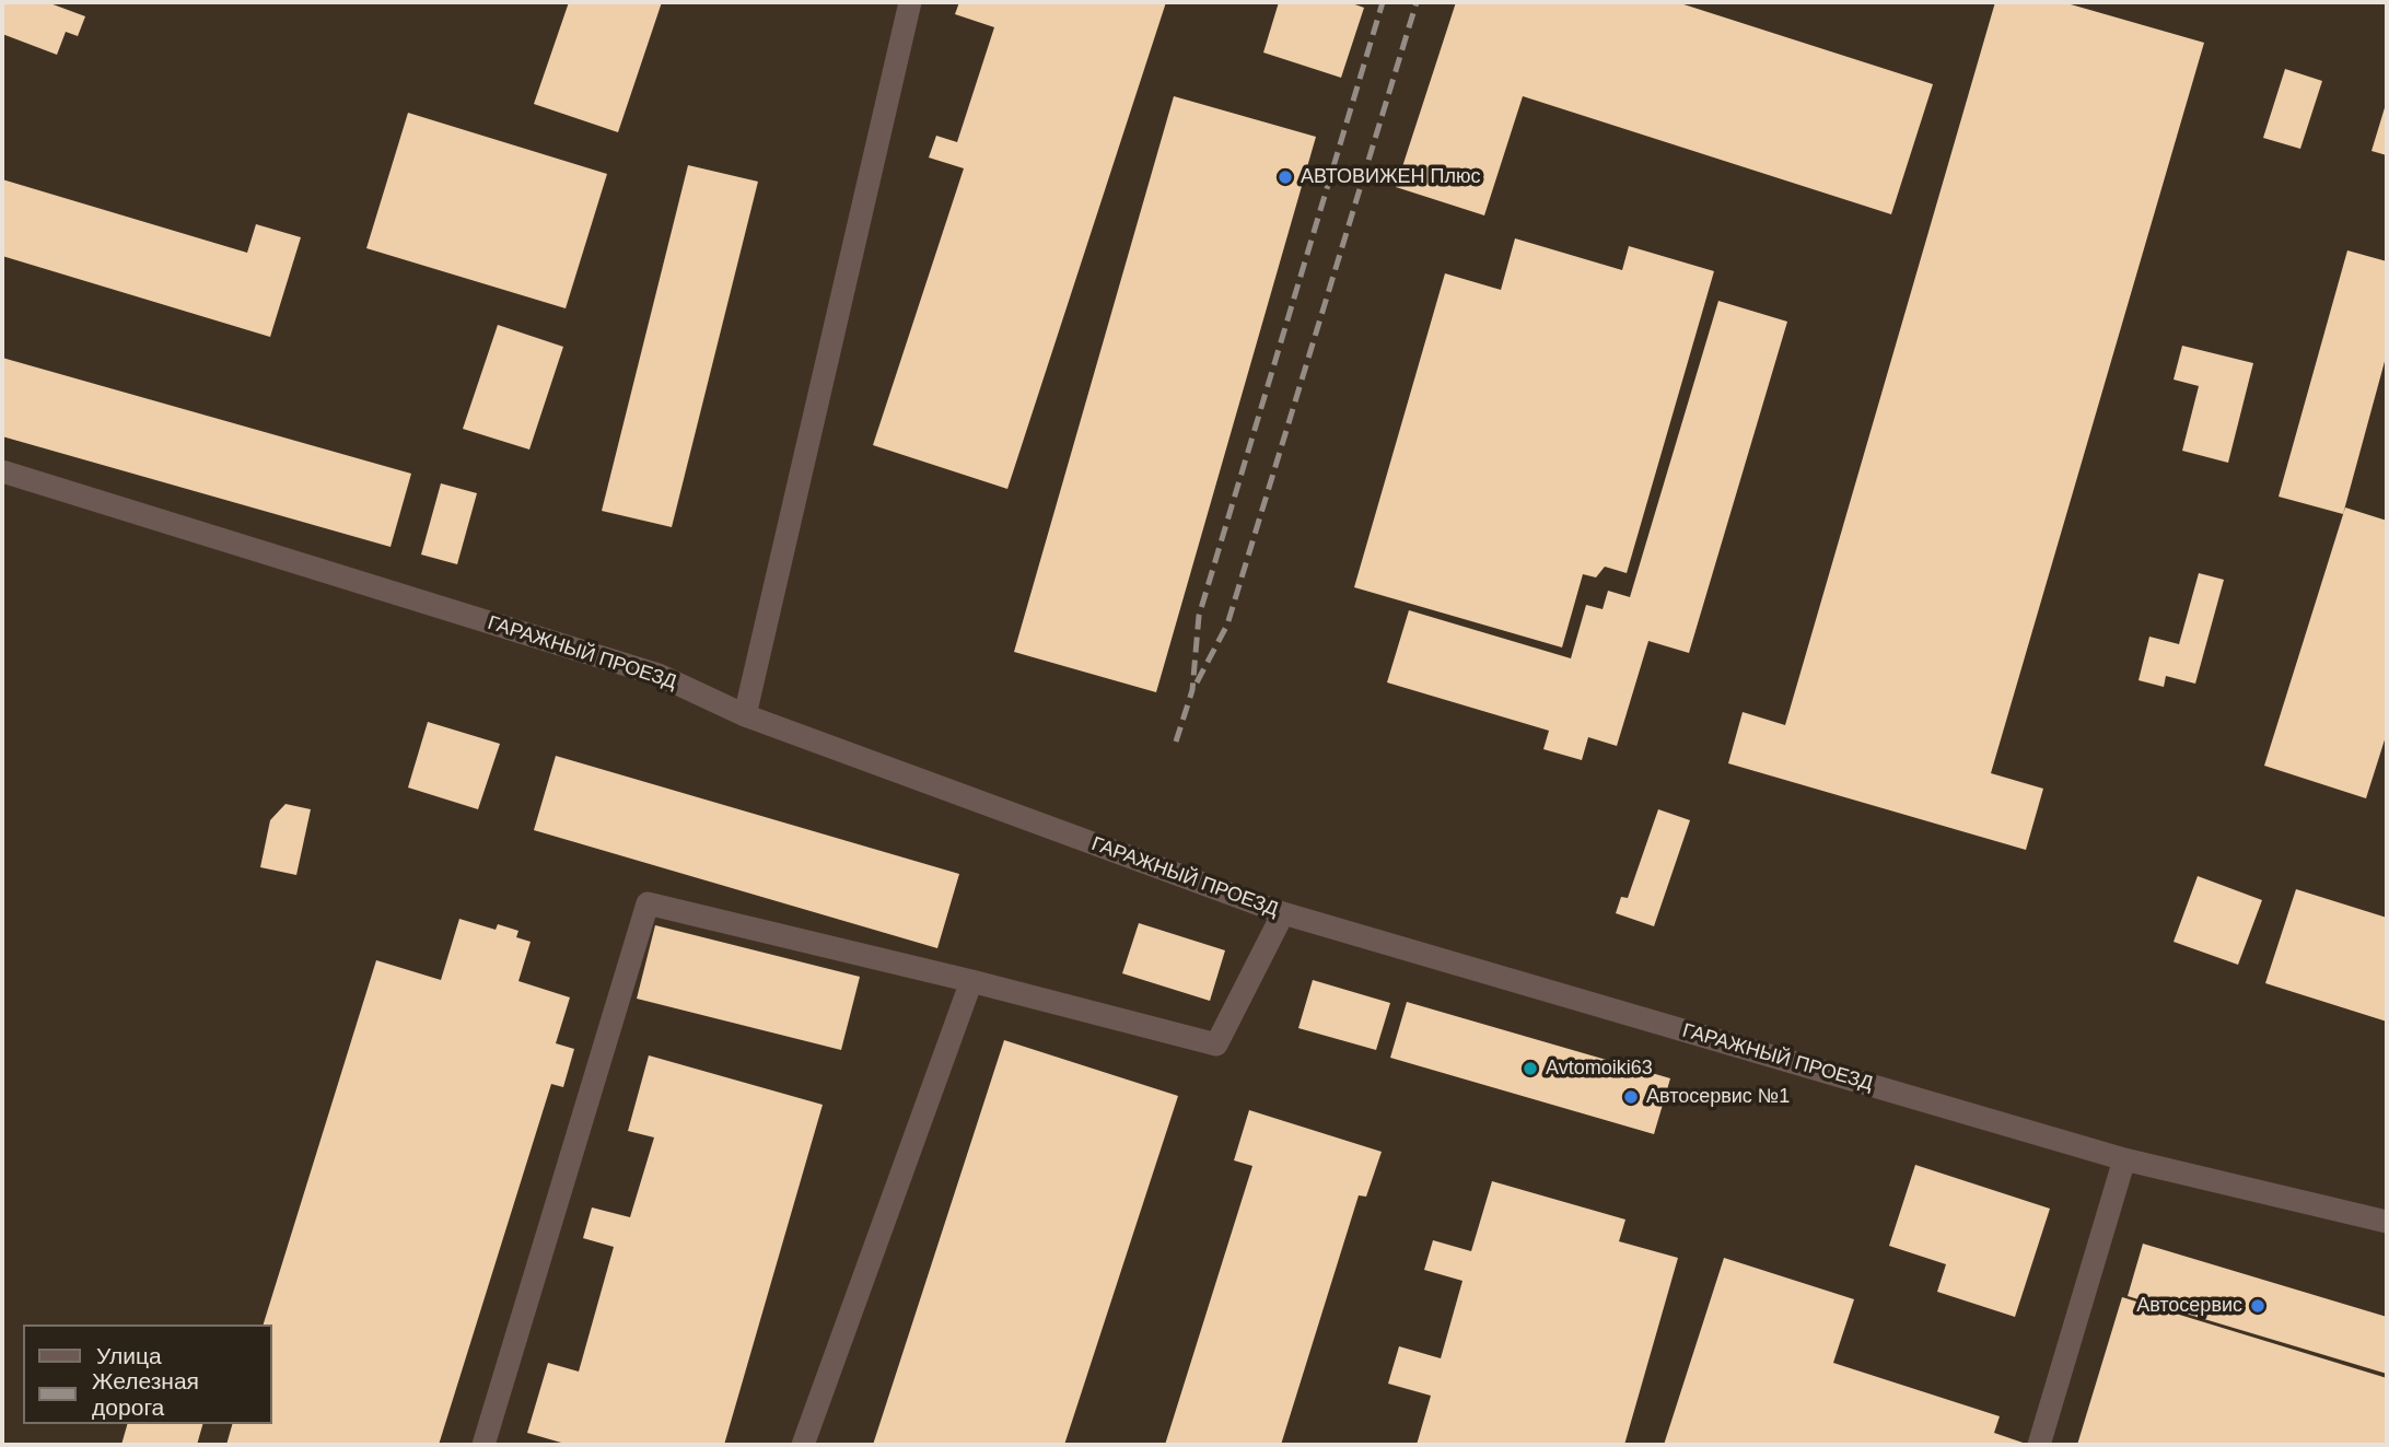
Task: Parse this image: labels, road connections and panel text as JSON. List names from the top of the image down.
{
  "streets": {
    "street": ["ГАРАЖНЫЙ ПРОЕЗД"]
  },
  "places": [
    "АВТОВИЖЕН Плюс",
    "Avtomoiki63",
    "Автосервис №1",
    "Автосервис"
  ],
  "legend": ["Улица", "Железная дорога"]
}
